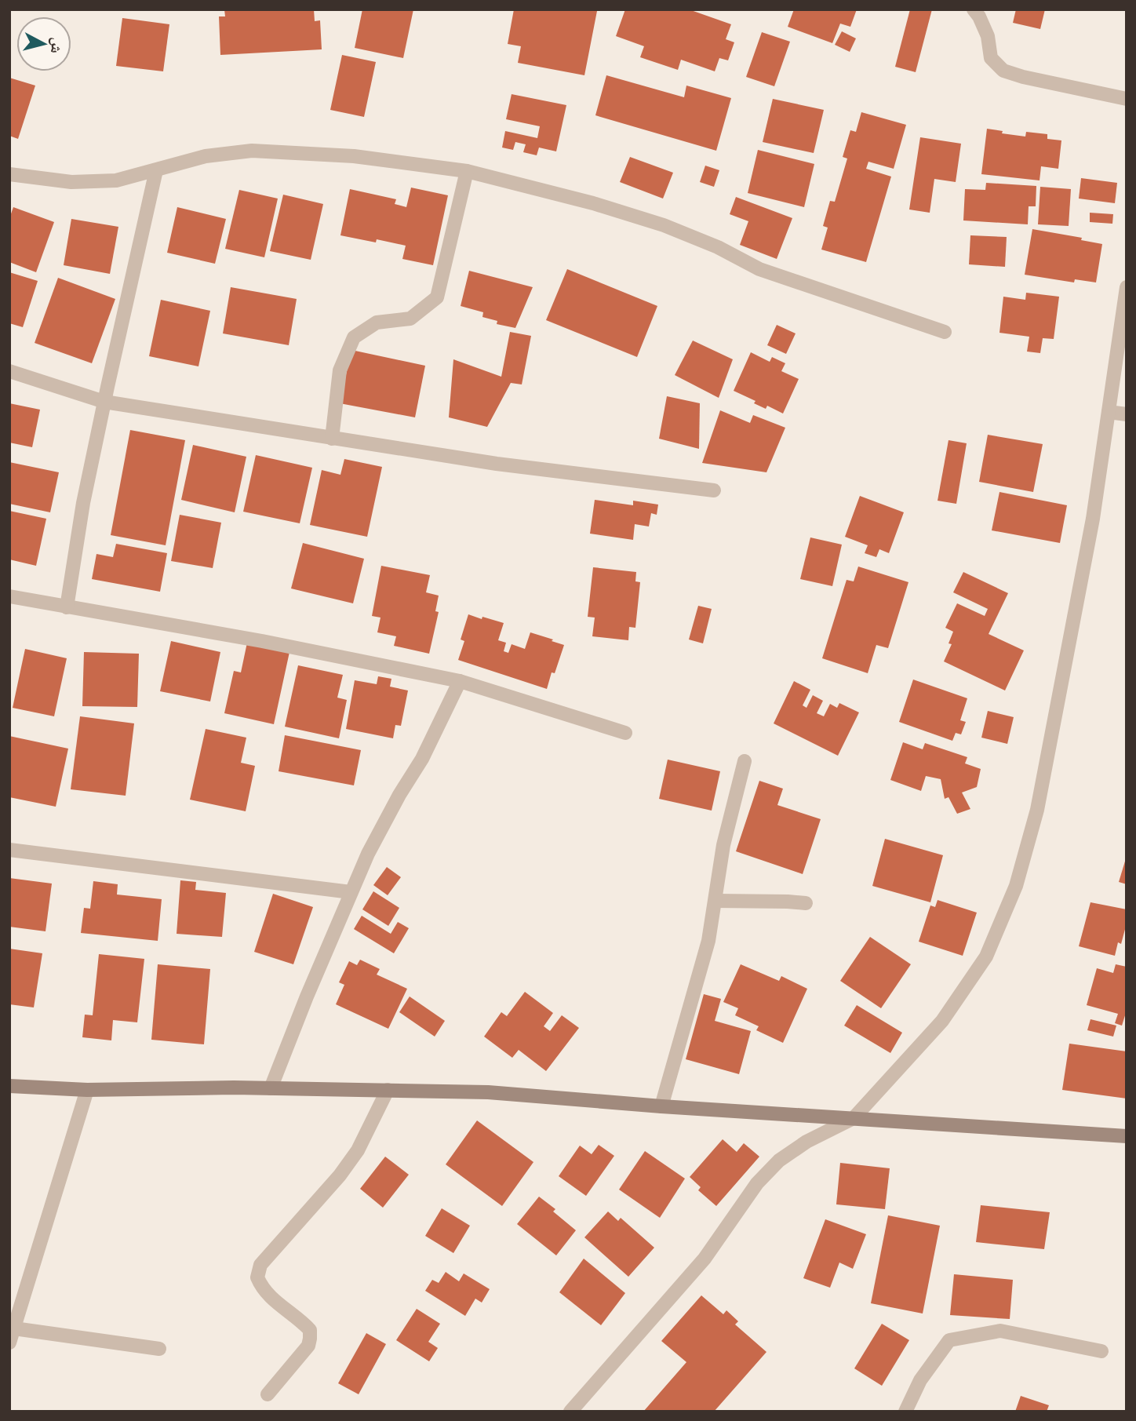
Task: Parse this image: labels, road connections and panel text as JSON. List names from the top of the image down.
{
  "north": "right"
}
